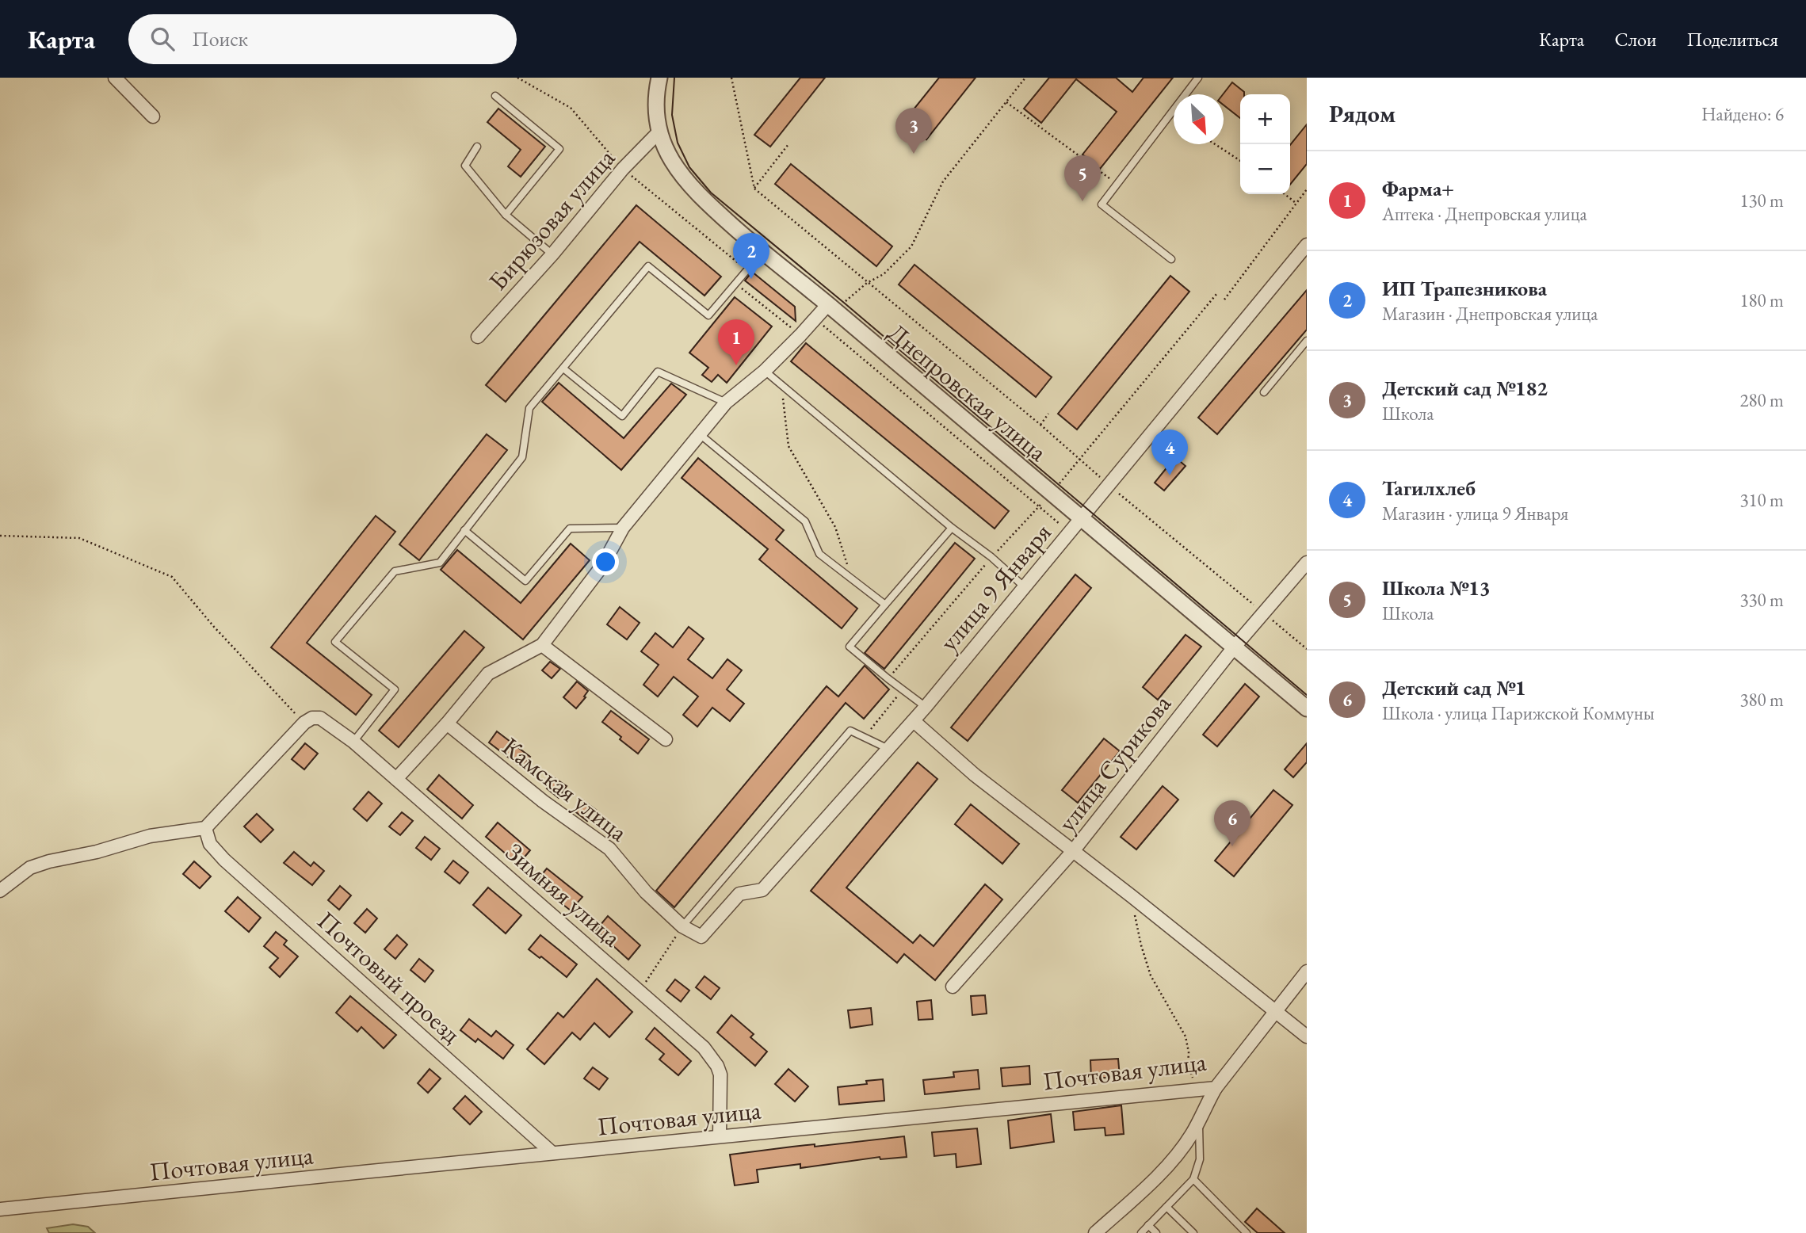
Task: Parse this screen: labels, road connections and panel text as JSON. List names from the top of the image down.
{
  "streets": {
    "street": [
      "Бирюзовая улица",
      "Днепровская улица",
      "улица 9 Января",
      "улица Сурикова",
      "Камская улица",
      "Зимняя улица",
      "Почтовый проезд",
      "Почтовая улица"
    ]
  },
  "crossings": [
    ["Бирюзовая улица", "Днепровская улица"],
    ["Днепровская улица", "улица 9 Января"],
    ["Днепровская улица", "улица Сурикова"],
    ["улица 9 Января", "Камская улица"],
    ["Зимняя улица", "Почтовая улица"],
    ["Почтовый проезд", "Почтовая улица"]
  ],
  "north": "bottom right",
  "page": {
    "header": "Карта",
    "search": "Поиск",
    "nav": ["Карта", "Слои", "Поделиться"],
    "heading": ["Рядом", "Найдено: 6"],
    "map_buttons": ["+", "−"],
    "pins": [
      "3",
      "5",
      "2",
      "1",
      "4",
      "6"
    ],
    "list": [
      {
        "mark": "1",
        "name": "Фарма+",
        "note": "Аптека · Днепровская улица",
        "value": "130 m"
      },
      {
        "mark": "2",
        "name": "ИП Трапезникова",
        "note": "Магазин · Днепровская улица",
        "value": "180 m"
      },
      {
        "mark": "3",
        "name": "Детский сад №182",
        "note": "Школа",
        "value": "280 m"
      },
      {
        "mark": "4",
        "name": "Тагилхлеб",
        "note": "Магазин · улица 9 Января",
        "value": "310 m"
      },
      {
        "mark": "5",
        "name": "Школа №13",
        "note": "Школа",
        "value": "330 m"
      },
      {
        "mark": "6",
        "name": "Детский сад №1",
        "note": "Школа · улица Парижской Коммуны",
        "value": "380 m"
      }
    ]
  }
}
